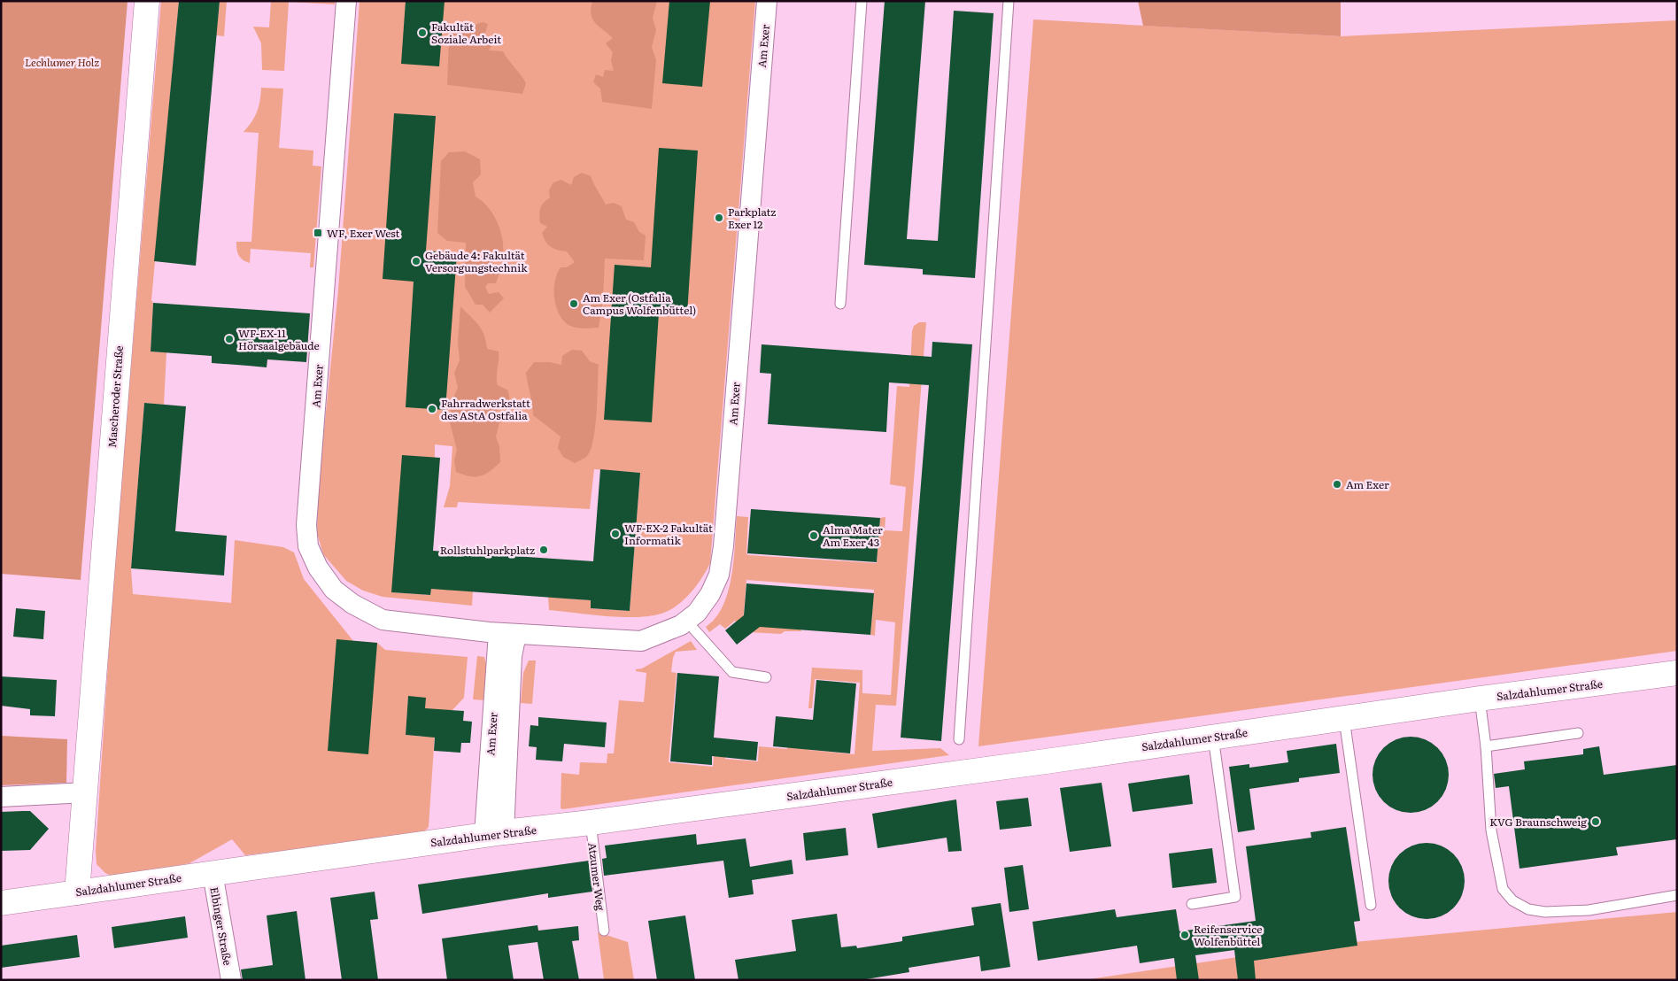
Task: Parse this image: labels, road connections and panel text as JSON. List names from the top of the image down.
{
  "streets": {
    "street": [
      "Am Exer",
      "Mascheroder Straße",
      "Salzdahlumer Straße",
      "Elbinger Straße"
    ],
    "lane": ["Atzumer Weg"]
  },
  "crossings": [
    ["Am Exer", "Salzdahlumer Straße"],
    ["Mascheroder Straße", "Salzdahlumer Straße"],
    ["Salzdahlumer Straße", "Atzumer Weg"],
    ["Salzdahlumer Straße", "Elbinger Straße"]
  ],
  "parks": ["Lechlumer Holz"],
  "places": {
    "other": [
      "Fakultät Soziale Arbeit",
      "Parkplatz Exer 12",
      "Gebäude 4: Fakultät Versorgungstechnik",
      "Am Exer (Ostfalia Campus Wolfenbüttel)",
      "WF-EX-11 Hörsaalgebäude",
      "Fahrradwerkstatt des AStA Ostfalia",
      "Am Exer",
      "WF-EX-2 Fakultät Informatik",
      "Alma Mater Am Exer 43",
      "Rollstuhlparkplatz",
      "KVG Braunschweig",
      "Reifenservice Wolfenbüttel"
    ],
    "transit": ["WF, Exer West"]
  }
}
